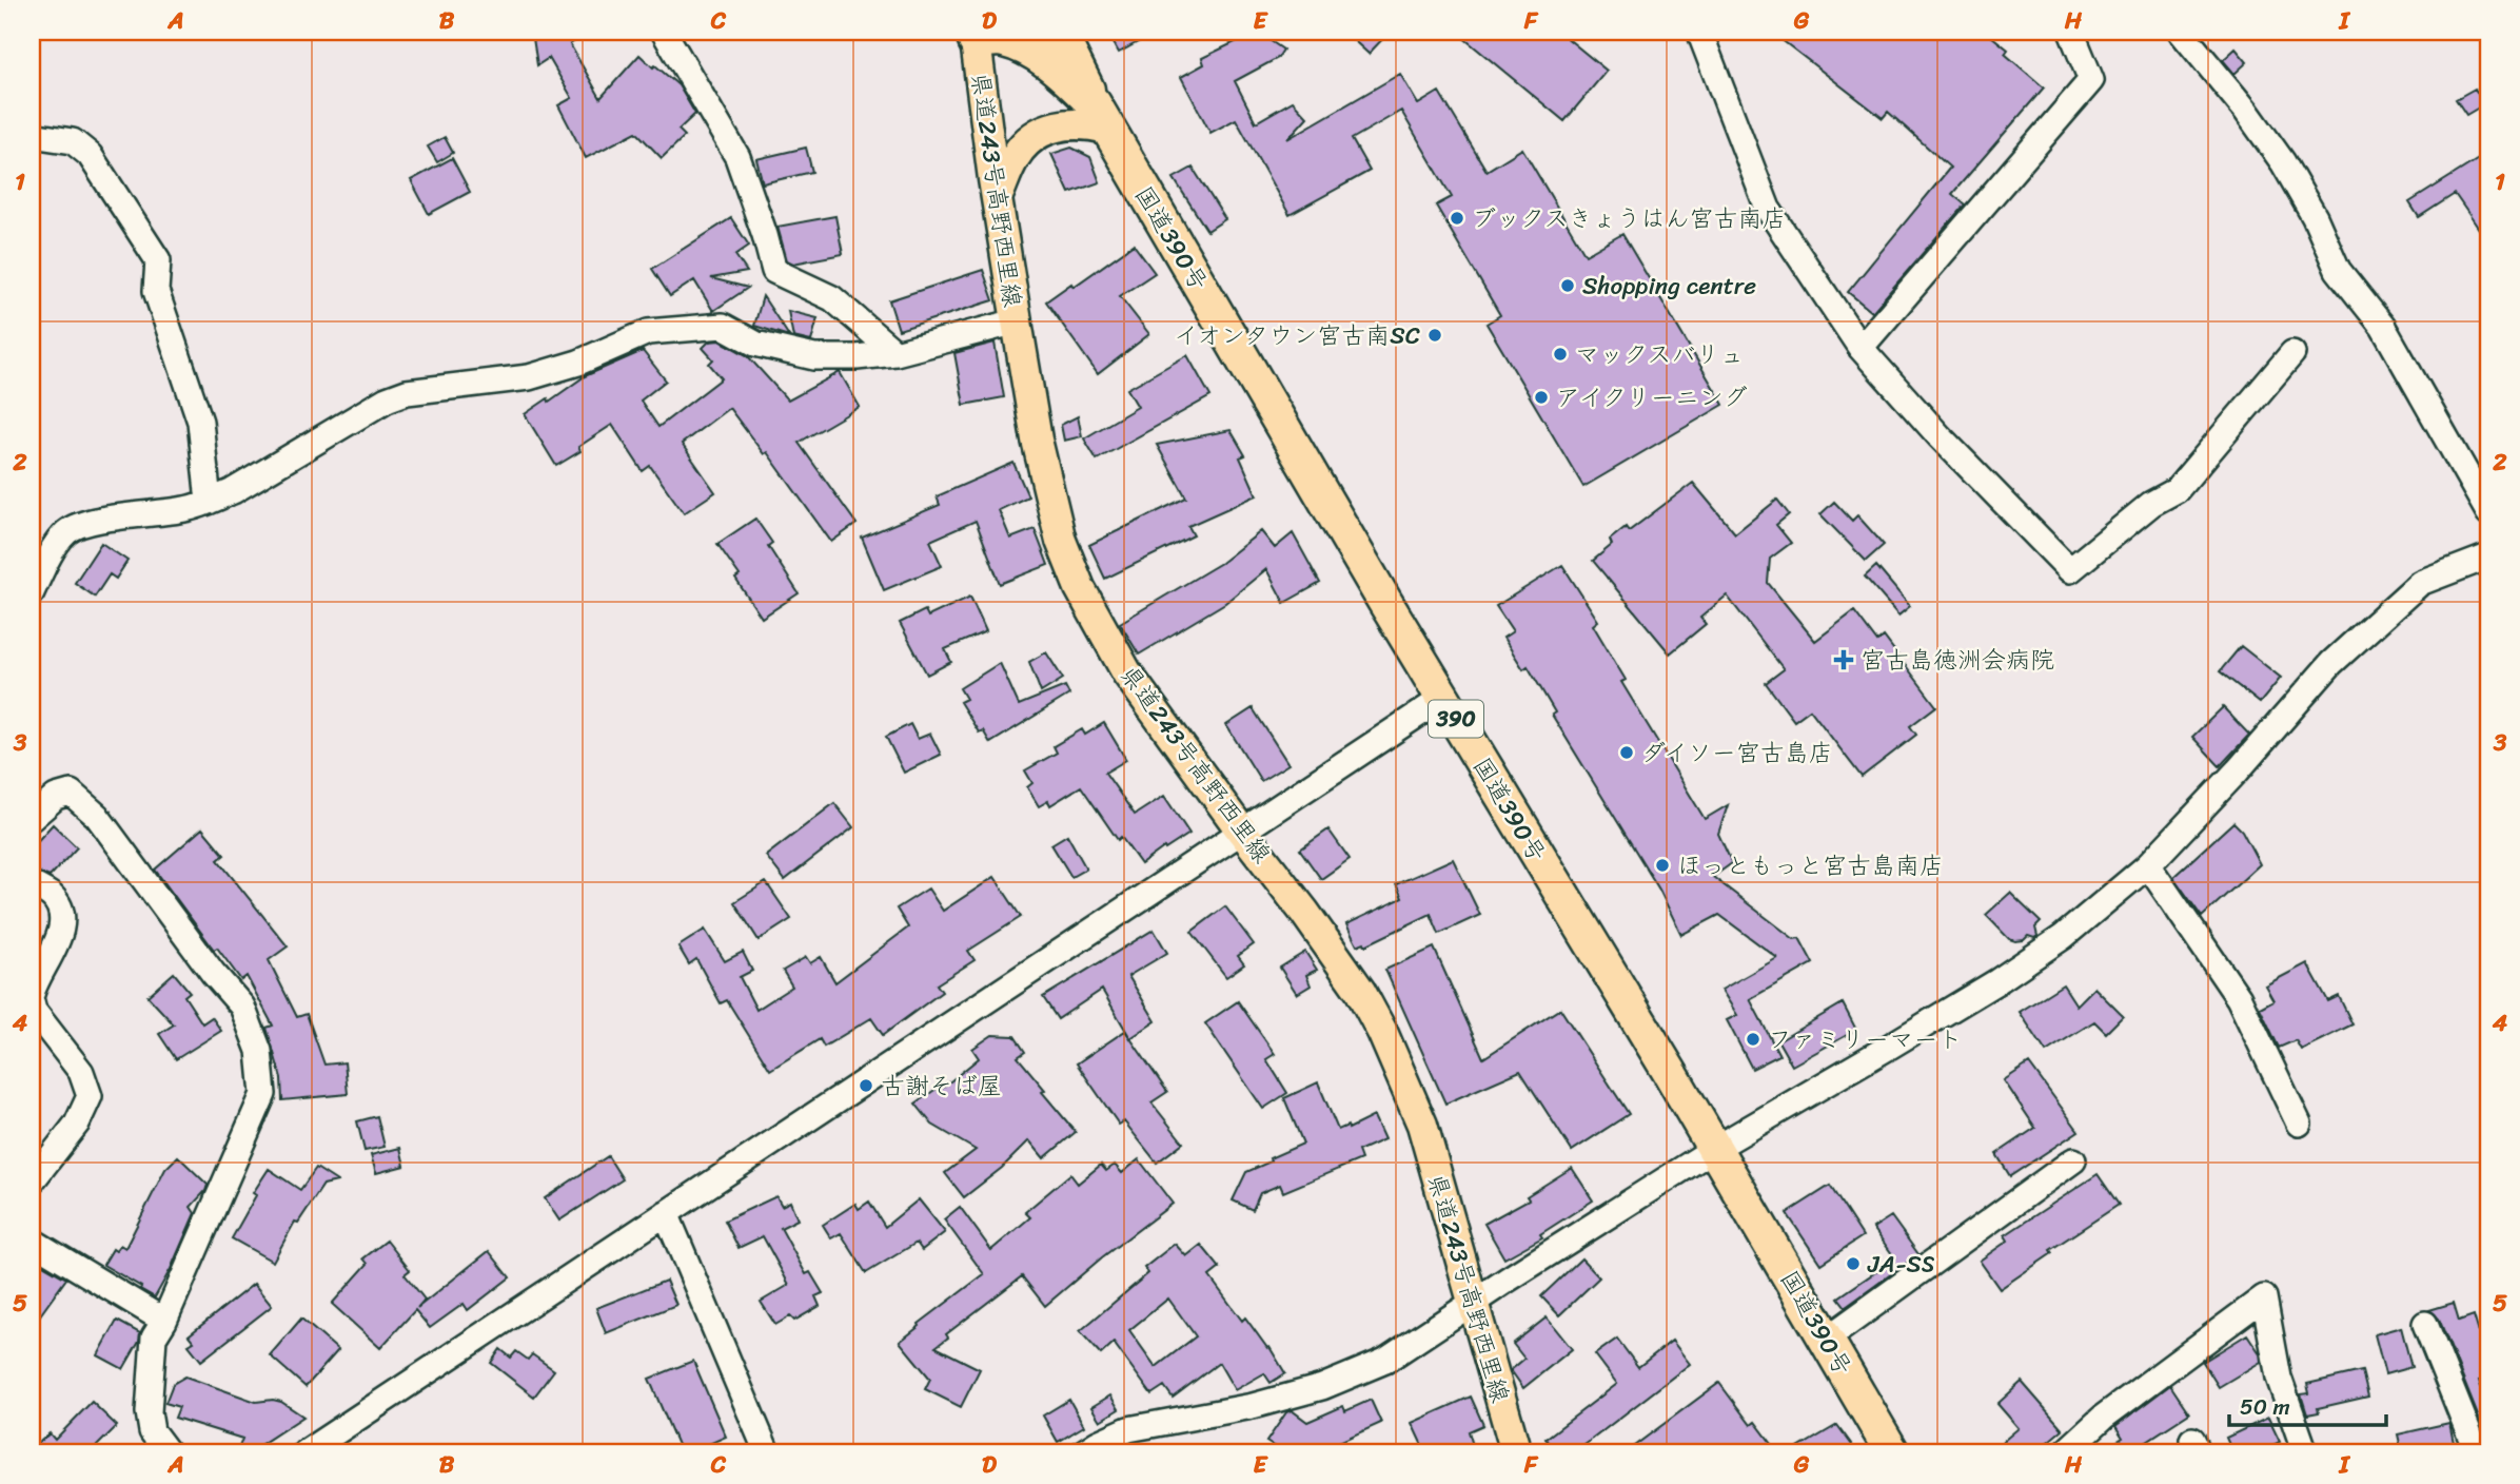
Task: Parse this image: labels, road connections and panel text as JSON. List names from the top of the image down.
{
  "streets": {
    "highway": ["国道390号", "390"],
    "main road": ["県道243号高野西里線"]
  },
  "crossings": [
    ["県道243号高野西里線", "国道390号"]
  ],
  "places": {
    "other": [
      "ブックスきょうはん宮古南店",
      "Shopping centre",
      "イオンタウン宮古南SC",
      "マックスバリュ",
      "アイクリーニング",
      "ダイソー宮古島店",
      "ほっともっと宮古島南店",
      "ファミリーマート",
      "古謝そば屋",
      "JA-SS"
    ],
    "health": ["宮古島徳洲会病院"]
  },
  "scale_bar": "50 m",
  "grid": {
    "columns": [
      "A",
      "B",
      "C",
      "D",
      "E",
      "F",
      "G",
      "H",
      "I"
    ],
    "rows": [
      "1",
      "2",
      "3",
      "4",
      "5"
    ]
  }
}
